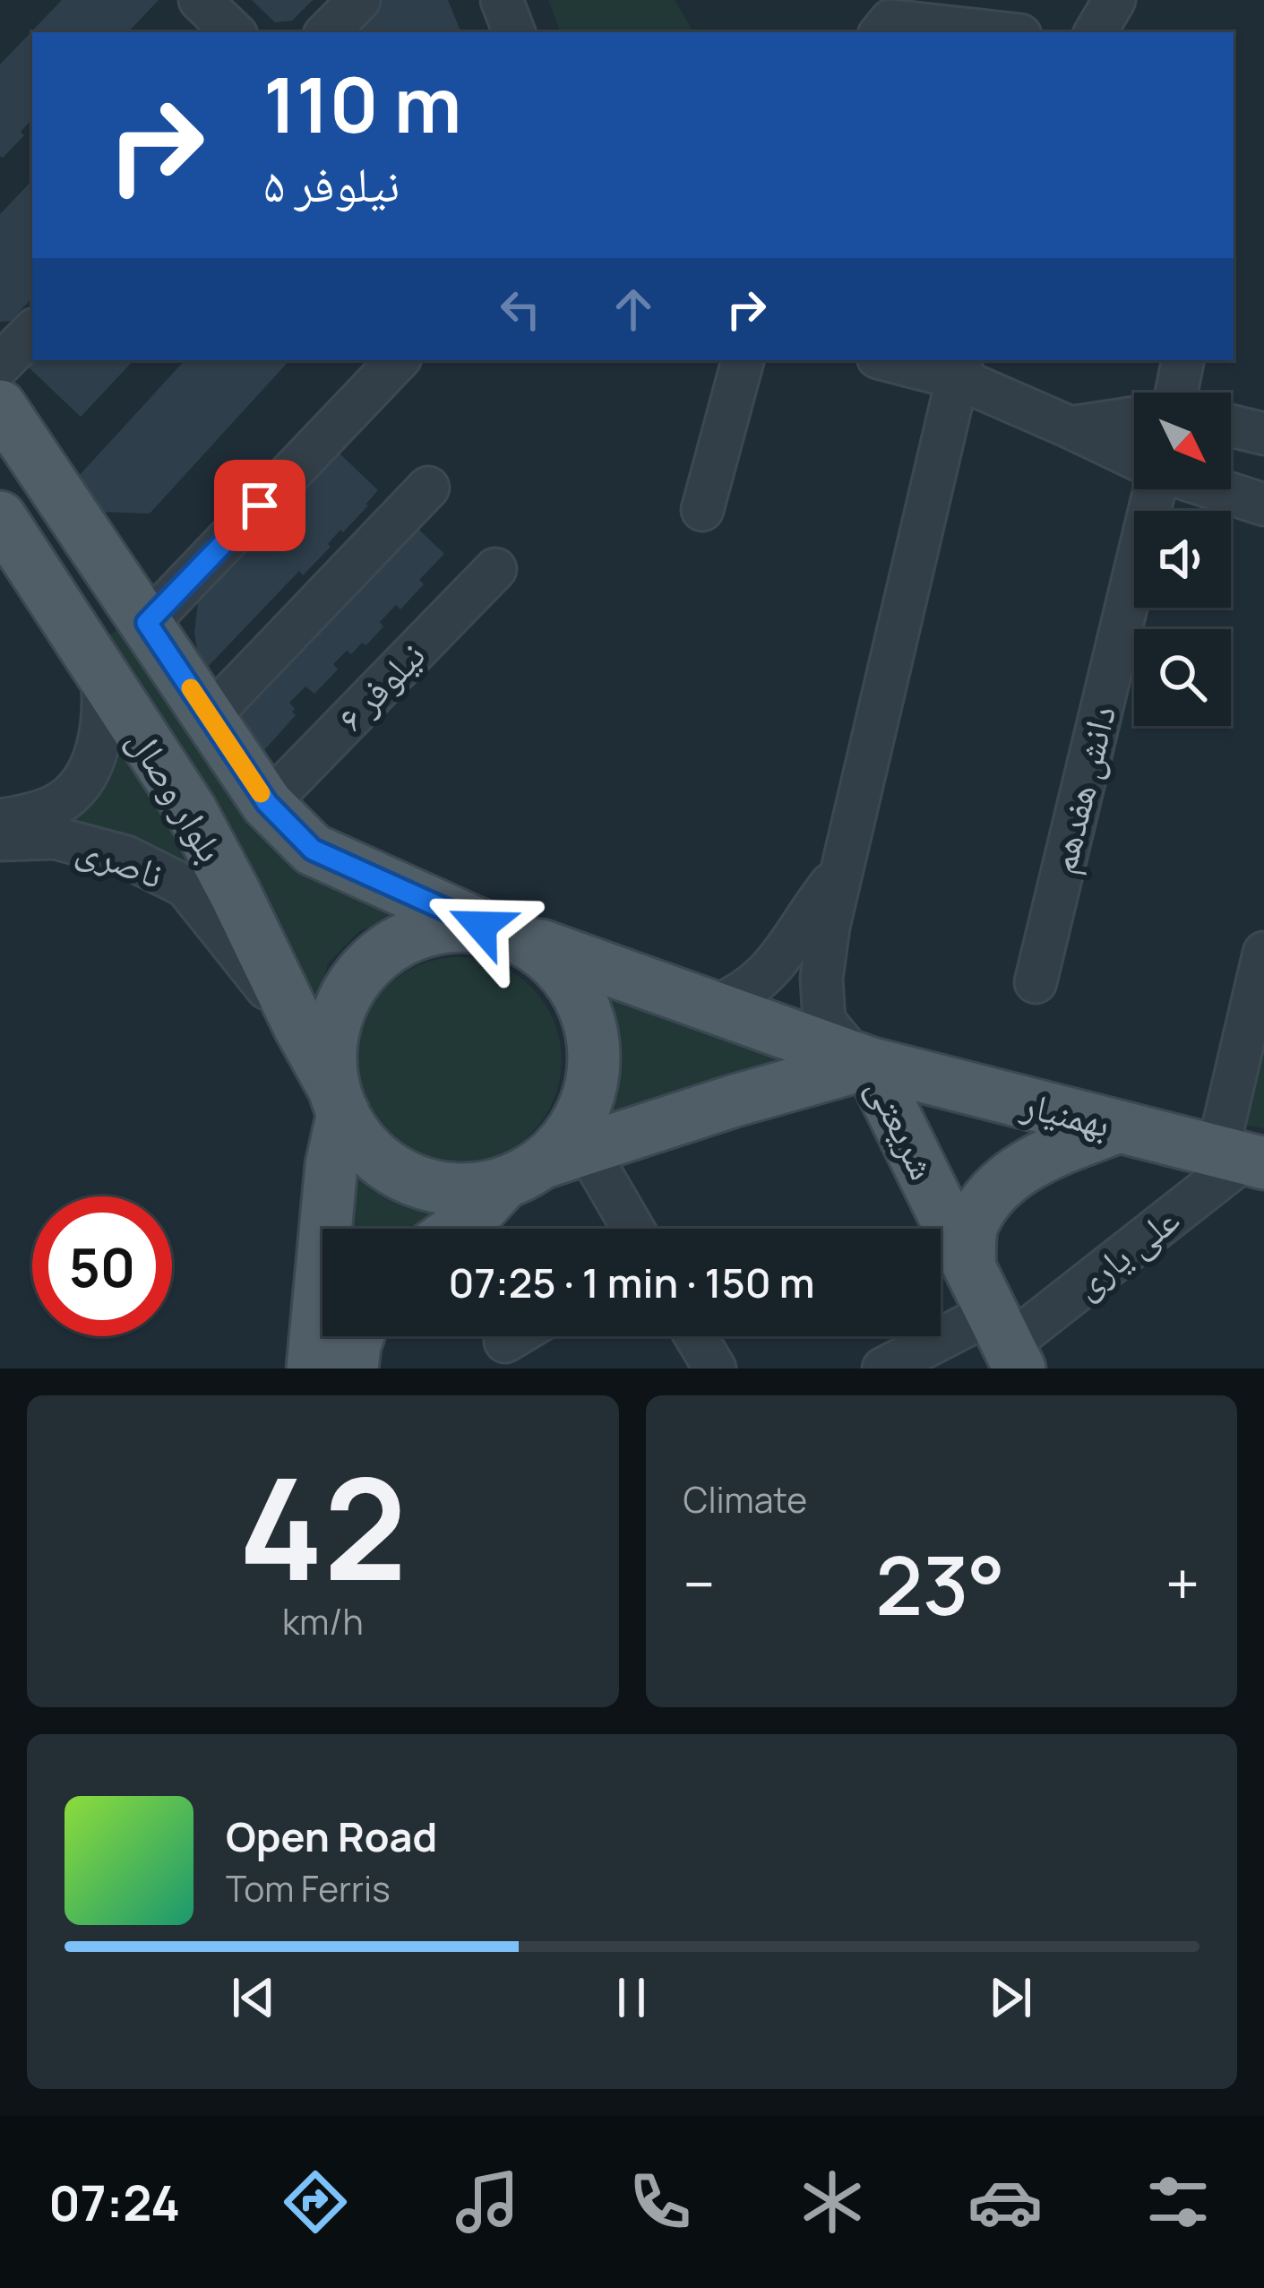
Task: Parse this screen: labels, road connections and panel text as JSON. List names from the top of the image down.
{
  "streets": {
    "main road": ["بلوار وصال", "بهمنیار", "شریعتی"],
    "street": [
      "نیلوفر ۶",
      "دانش هفدهم",
      "ناصری",
      "علی یاری"
    ]
  },
  "crossings": [
    ["نیلوفر ۶", "بلوار وصال"],
    ["بلوار وصال", "ناصری"],
    ["بلوار وصال", "بهمنیار"],
    ["بهمنیار", "شریعتی"],
    ["بهمنیار", "علی یاری"],
    ["شریعتی", "علی یاری"]
  ],
  "north": "bottom right",
  "page": {
    "turn": ["110 m", "نیلوفر ۵"],
    "limit": "50",
    "trip": "07:25 · 1 min · 150 m",
    "tile": [
      ["42", "km/h"],
      "Climate"
    ],
    "heat": ["−", "23°", "+"],
    "song": ["Open Road", "Tom Ferris"],
    "tabs": "07:24"
  }
}
